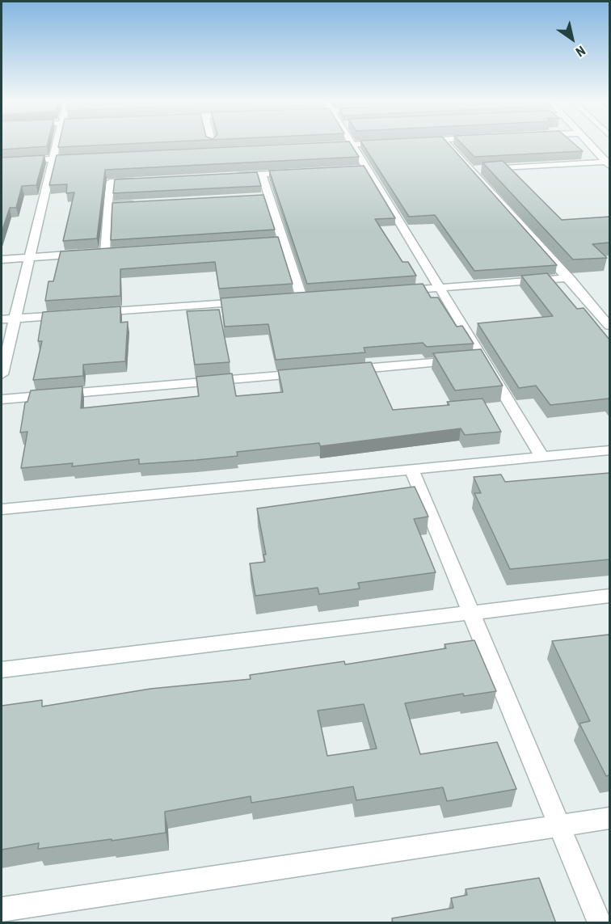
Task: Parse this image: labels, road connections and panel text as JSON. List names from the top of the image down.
{
  "north": "bottom right"
}
